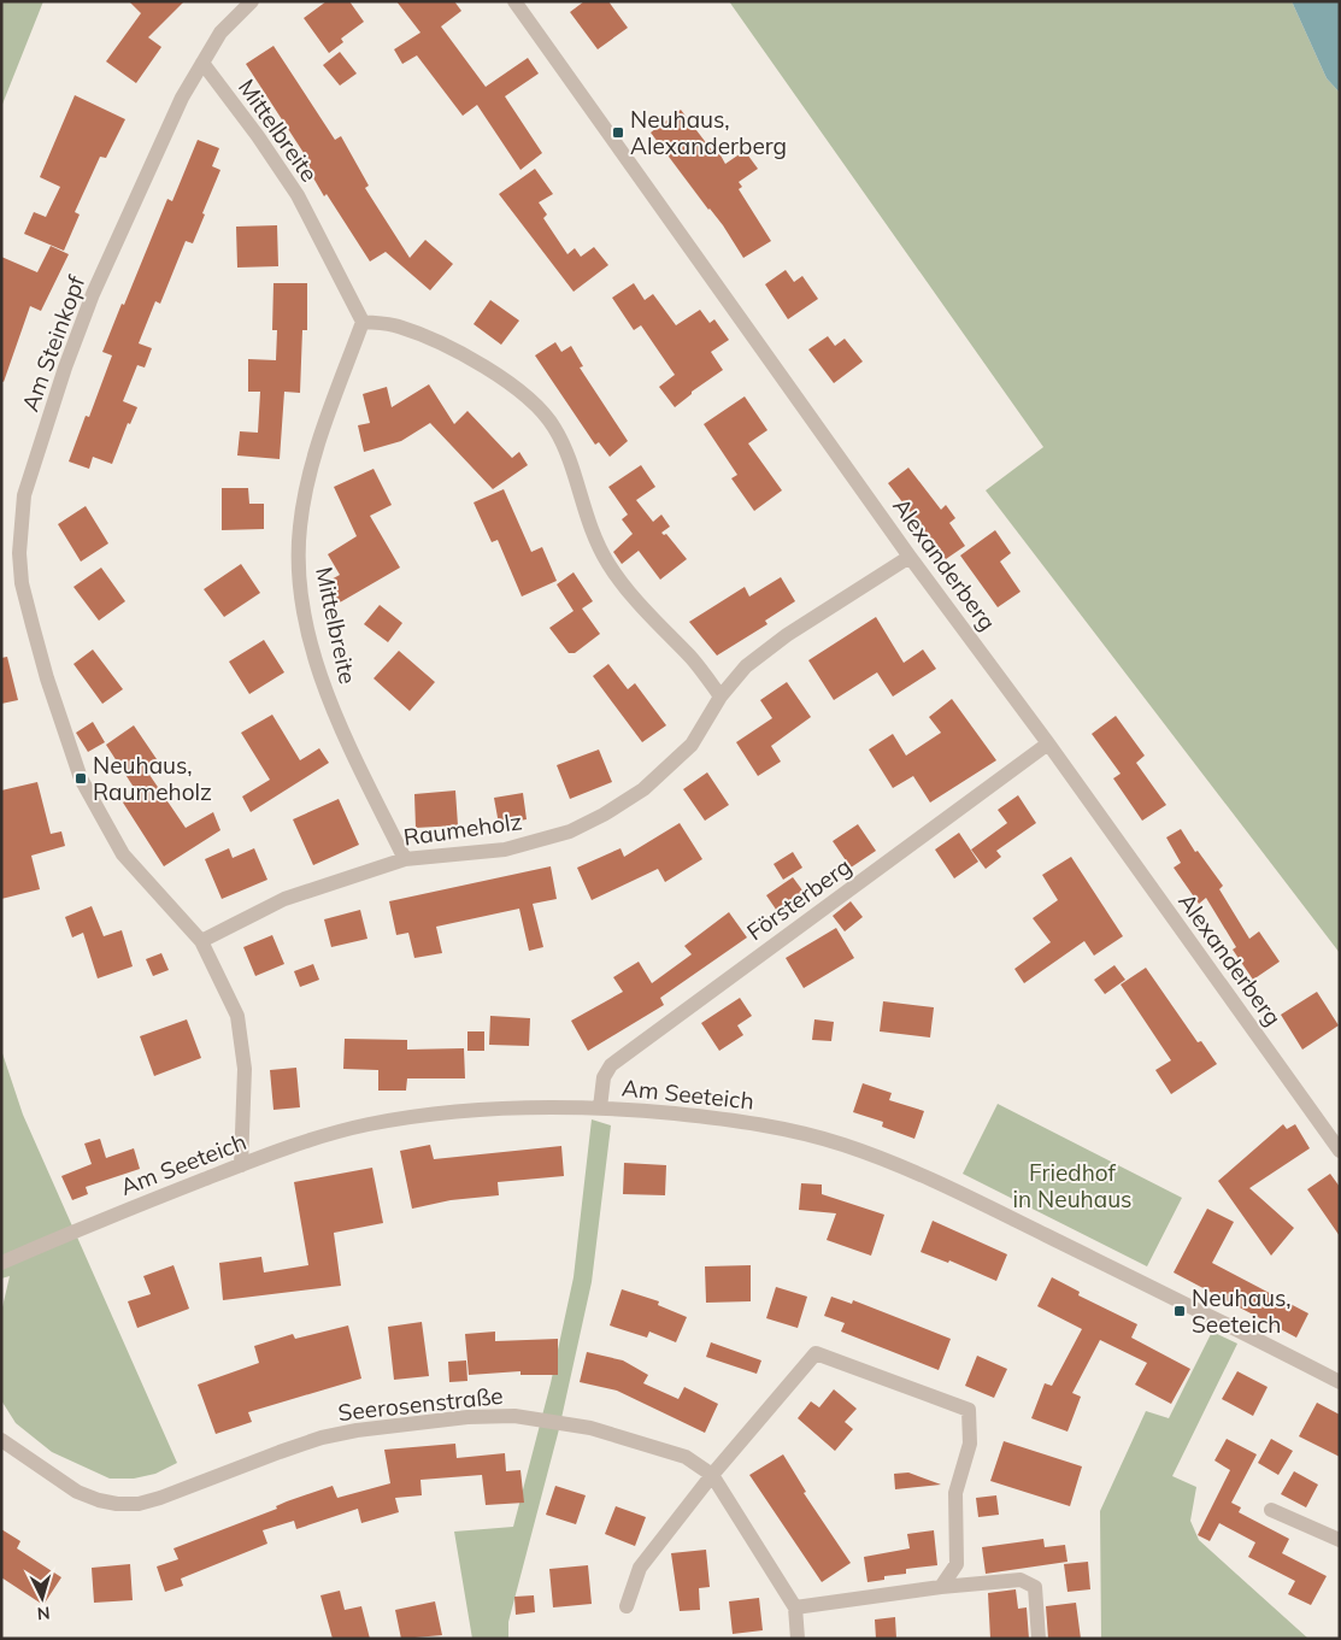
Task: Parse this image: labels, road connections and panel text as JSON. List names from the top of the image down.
{
  "streets": {
    "street": [
      "Mittelbreite",
      "Am Steinkopf",
      "Alexanderberg",
      "Raumeholz",
      "Försterberg",
      "Am Seeteich",
      "Seerosenstraße"
    ]
  },
  "crossings": [
    ["Mittelbreite", "Am Steinkopf"],
    ["Mittelbreite", "Raumeholz"],
    ["Am Steinkopf", "Raumeholz"],
    ["Alexanderberg", "Raumeholz"],
    ["Alexanderberg", "Försterberg"],
    ["Försterberg", "Am Seeteich"]
  ],
  "parks": ["Friedhof in Neuhaus"],
  "places": {
    "transit": ["Neuhaus, Alexanderberg", "Neuhaus, Raumeholz", "Neuhaus, Seeteich"]
  },
  "north": "bottom"
}
